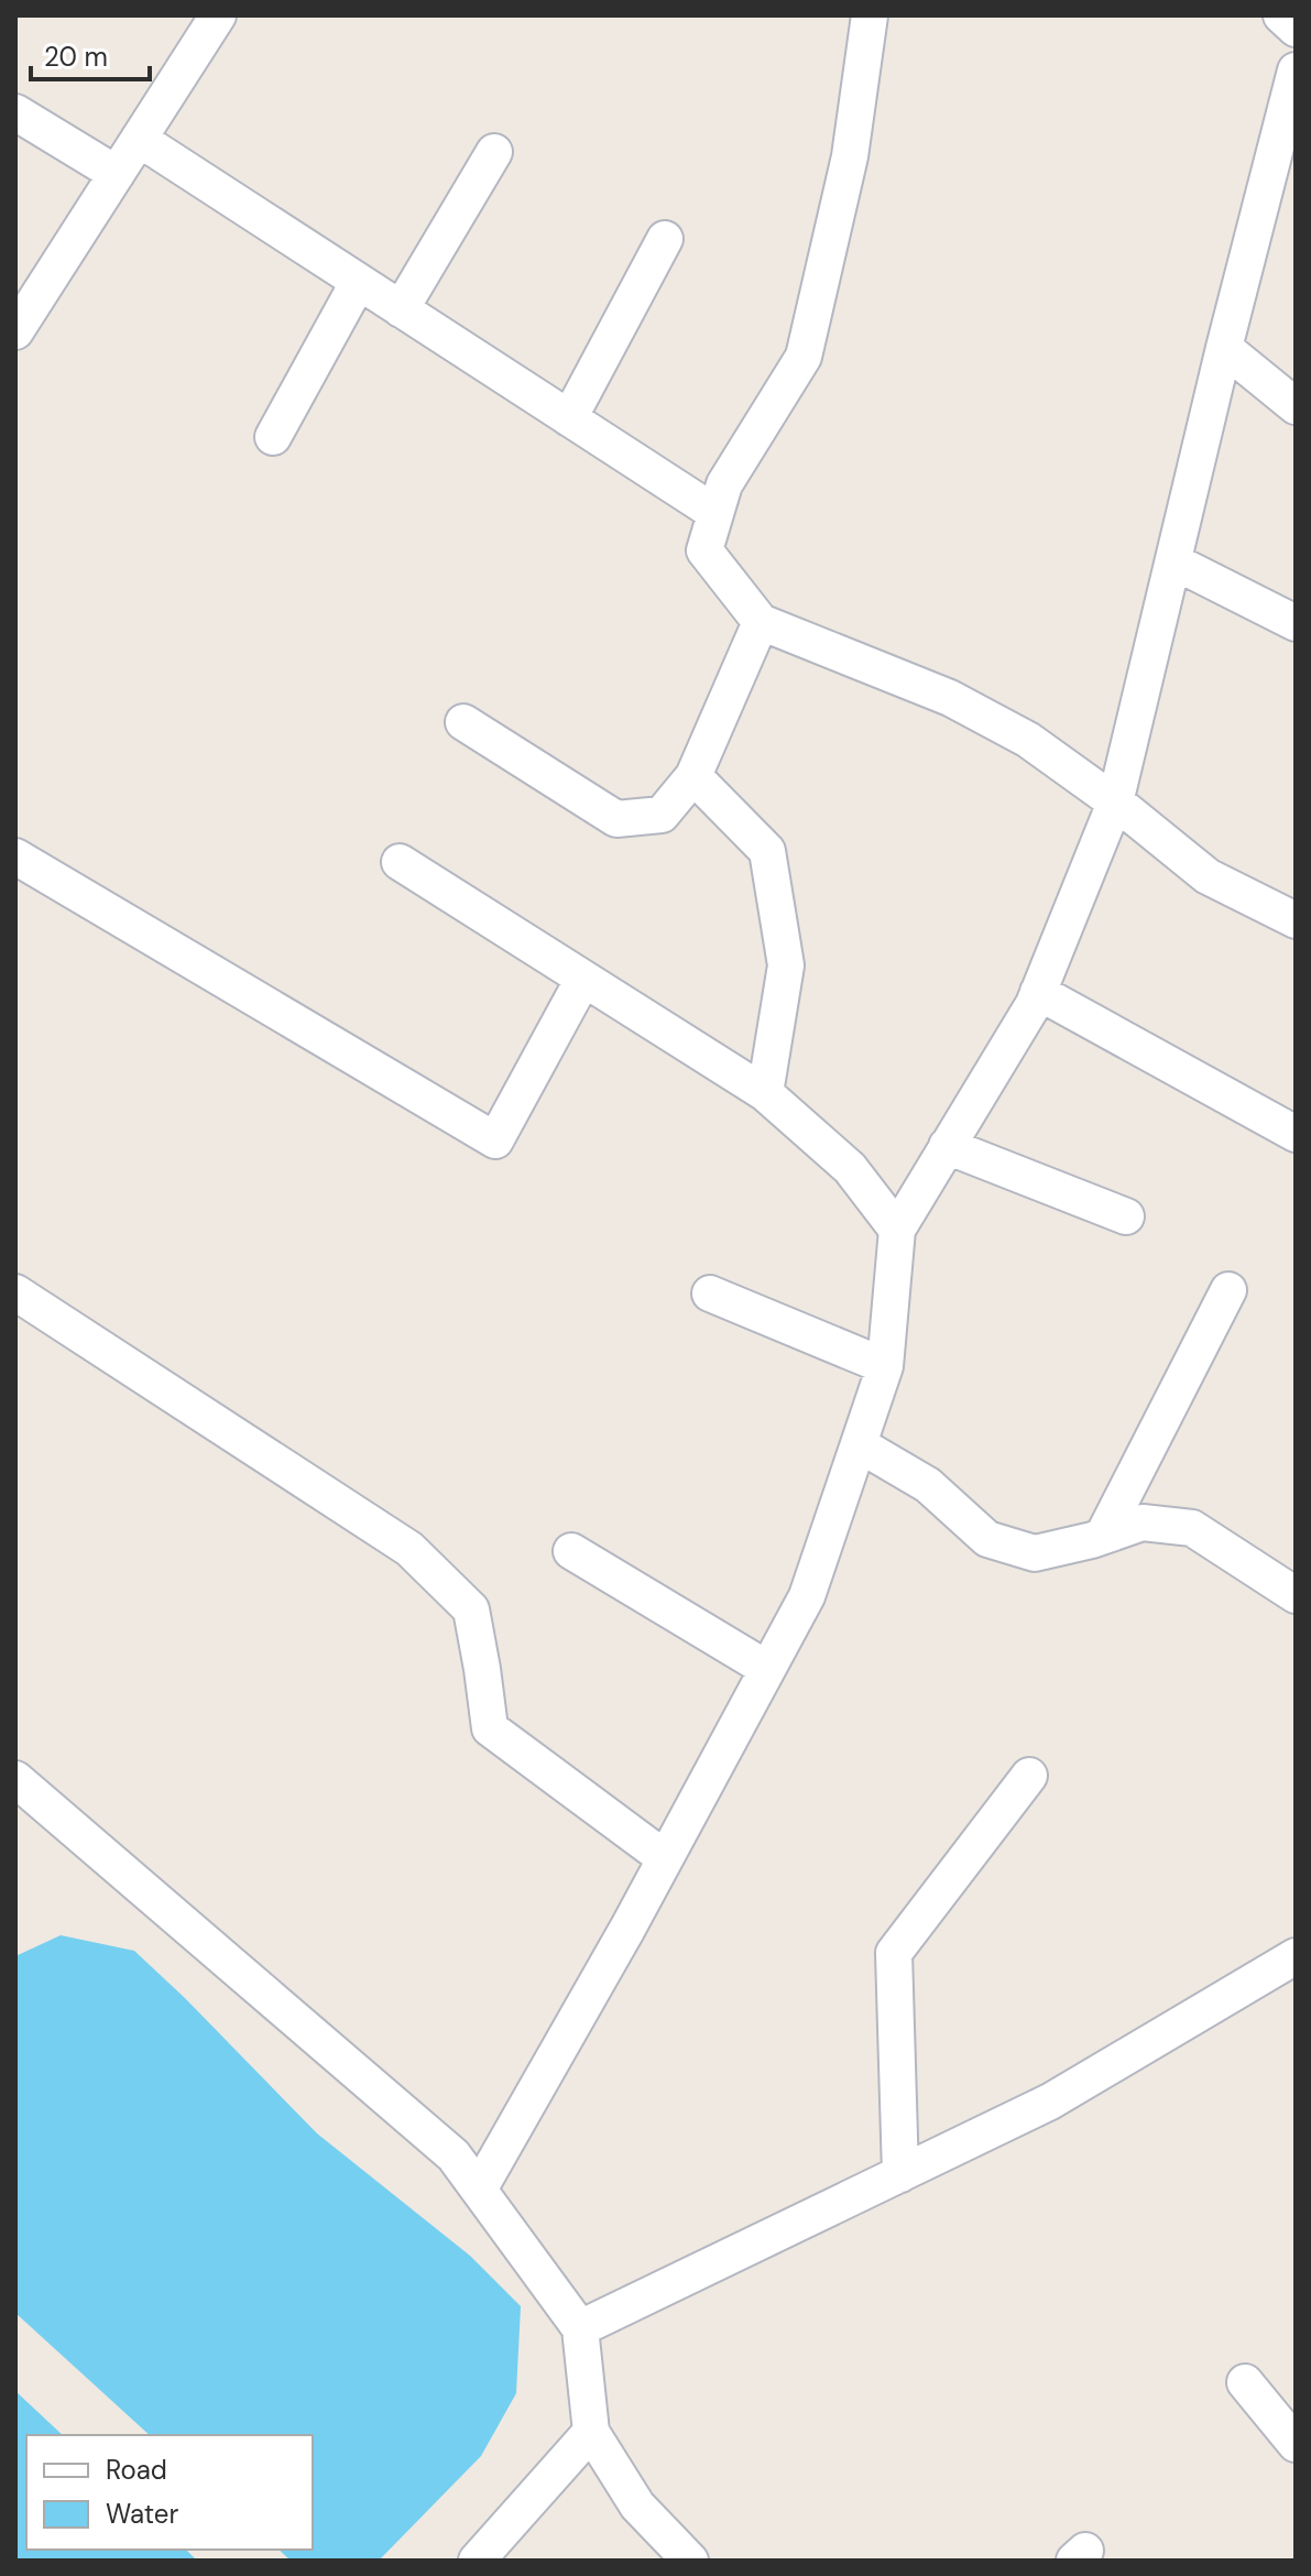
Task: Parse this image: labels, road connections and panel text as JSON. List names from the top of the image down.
{
  "legend": ["Road", "Water"],
  "scale_bar": "20 m"
}
